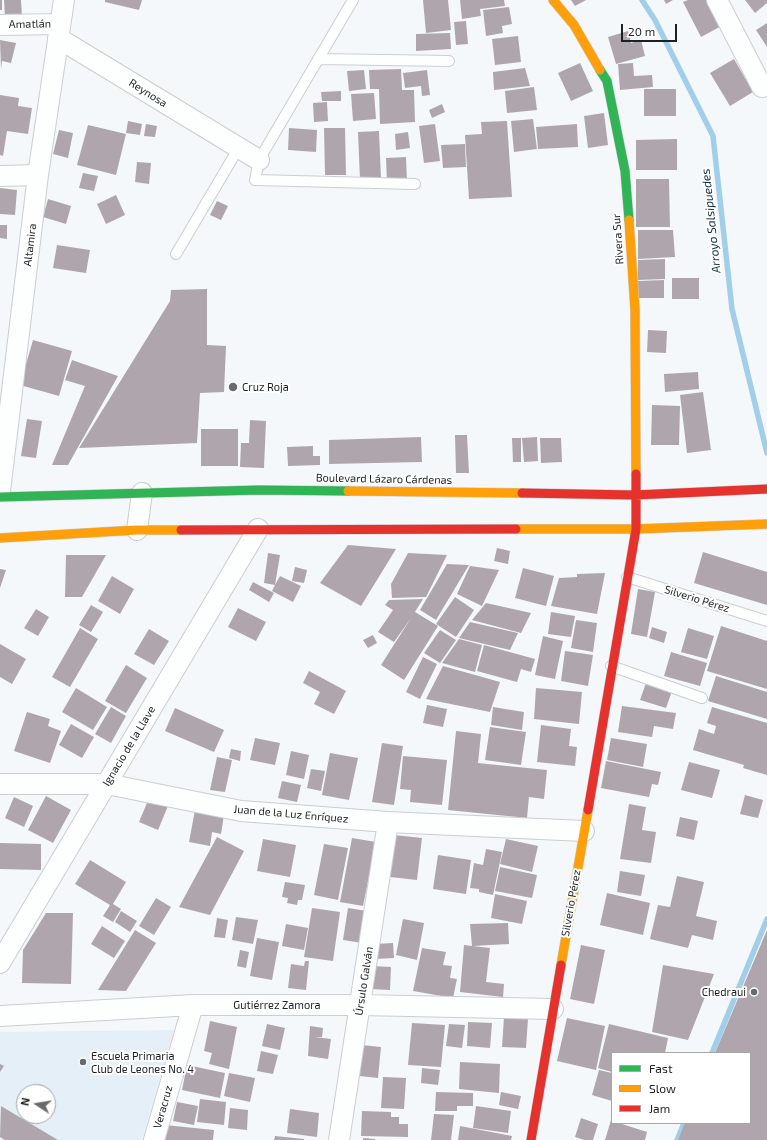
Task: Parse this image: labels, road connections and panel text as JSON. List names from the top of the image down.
{
  "streets": {
    "main road": ["Rivera Sur", "Boulevard Lázaro Cárdenas", "Silverio Pérez"],
    "street": [
      "Amatlán",
      "Reynosa",
      "Altamira",
      "Ignacio de la Llave",
      "Juan de la Luz Enríquez",
      "Úrsulo Galván",
      "Gutiérrez Zamora",
      "Veracruz"
    ]
  },
  "crossings": [
    ["Amatlán", "Reynosa"],
    ["Amatlán", "Altamira"],
    ["Reynosa", "Altamira"],
    ["Rivera Sur", "Boulevard Lázaro Cárdenas"],
    ["Rivera Sur", "Silverio Pérez"],
    ["Silverio Pérez", "Juan de la Luz Enríquez"],
    ["Silverio Pérez", "Gutiérrez Zamora"],
    ["Ignacio de la Llave", "Juan de la Luz Enríquez"],
    ["Juan de la Luz Enríquez", "Úrsulo Galván"],
    ["Úrsulo Galván", "Gutiérrez Zamora"],
    ["Gutiérrez Zamora", "Veracruz"]
  ],
  "water": ["Arroyo Salsipuedes"],
  "places": ["Cruz Roja", "Chedraui", "Escuela Primaria Club de Leones No. 4"],
  "legend": ["Fast", "Slow", "Jam"],
  "scale_bar": "20 m",
  "north": "left"
}
